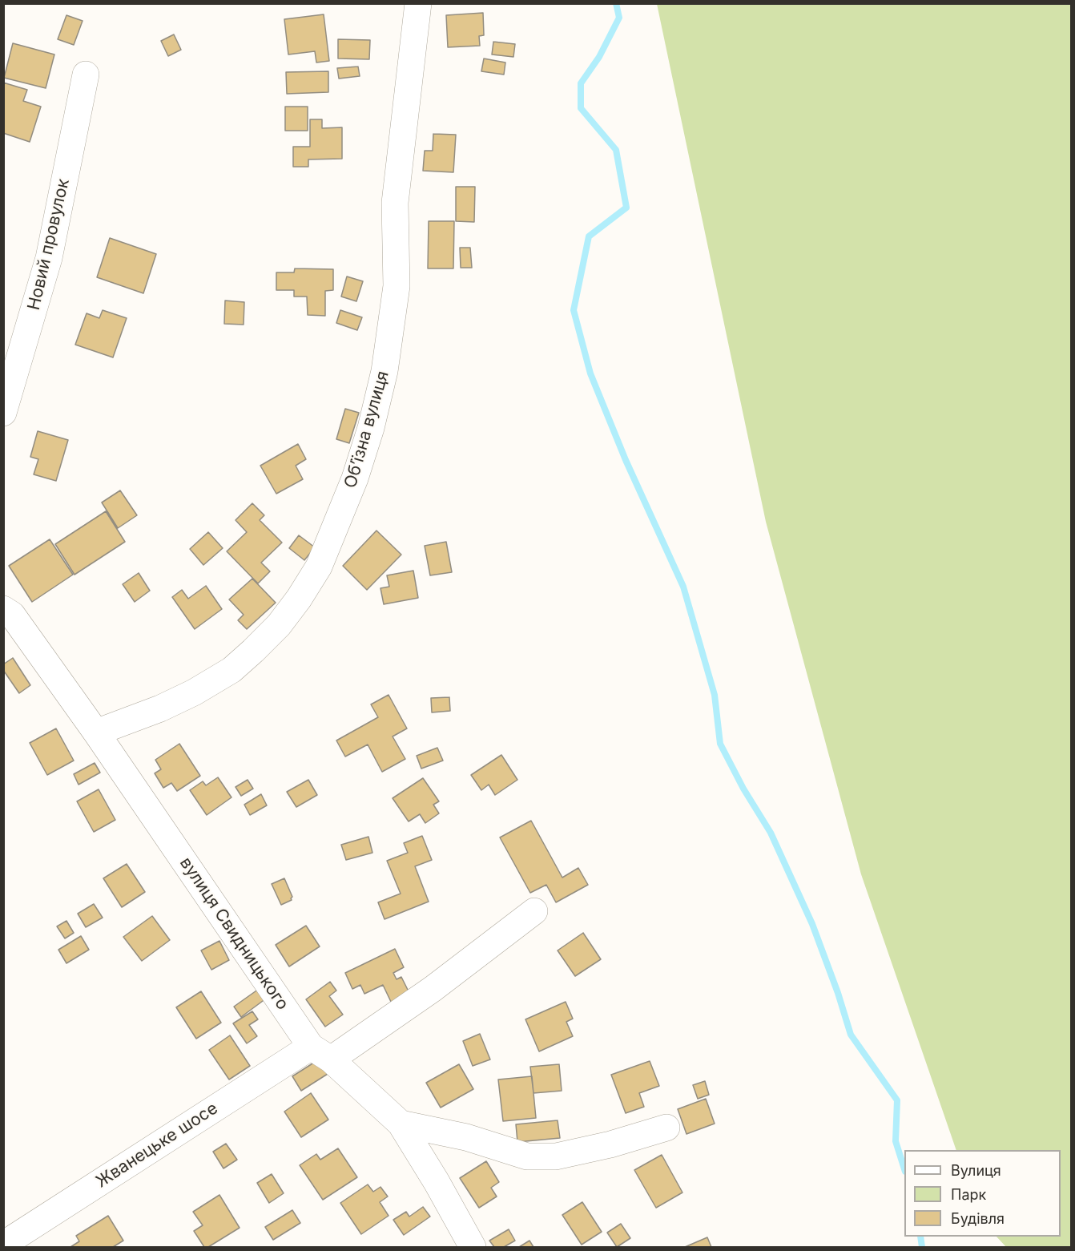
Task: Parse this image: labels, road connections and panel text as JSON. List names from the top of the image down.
{
  "streets": {
    "street": [
      "Новий провулок",
      "Обʼїзна вулиця",
      "вулиця Свидницького",
      "Жванецьке шосе"
    ]
  },
  "crossings": [
    ["Обʼїзна вулиця", "вулиця Свидницького"],
    ["вулиця Свидницького", "Жванецьке шосе"]
  ],
  "legend": ["Вулиця", "Парк", "Будівля"]
}
